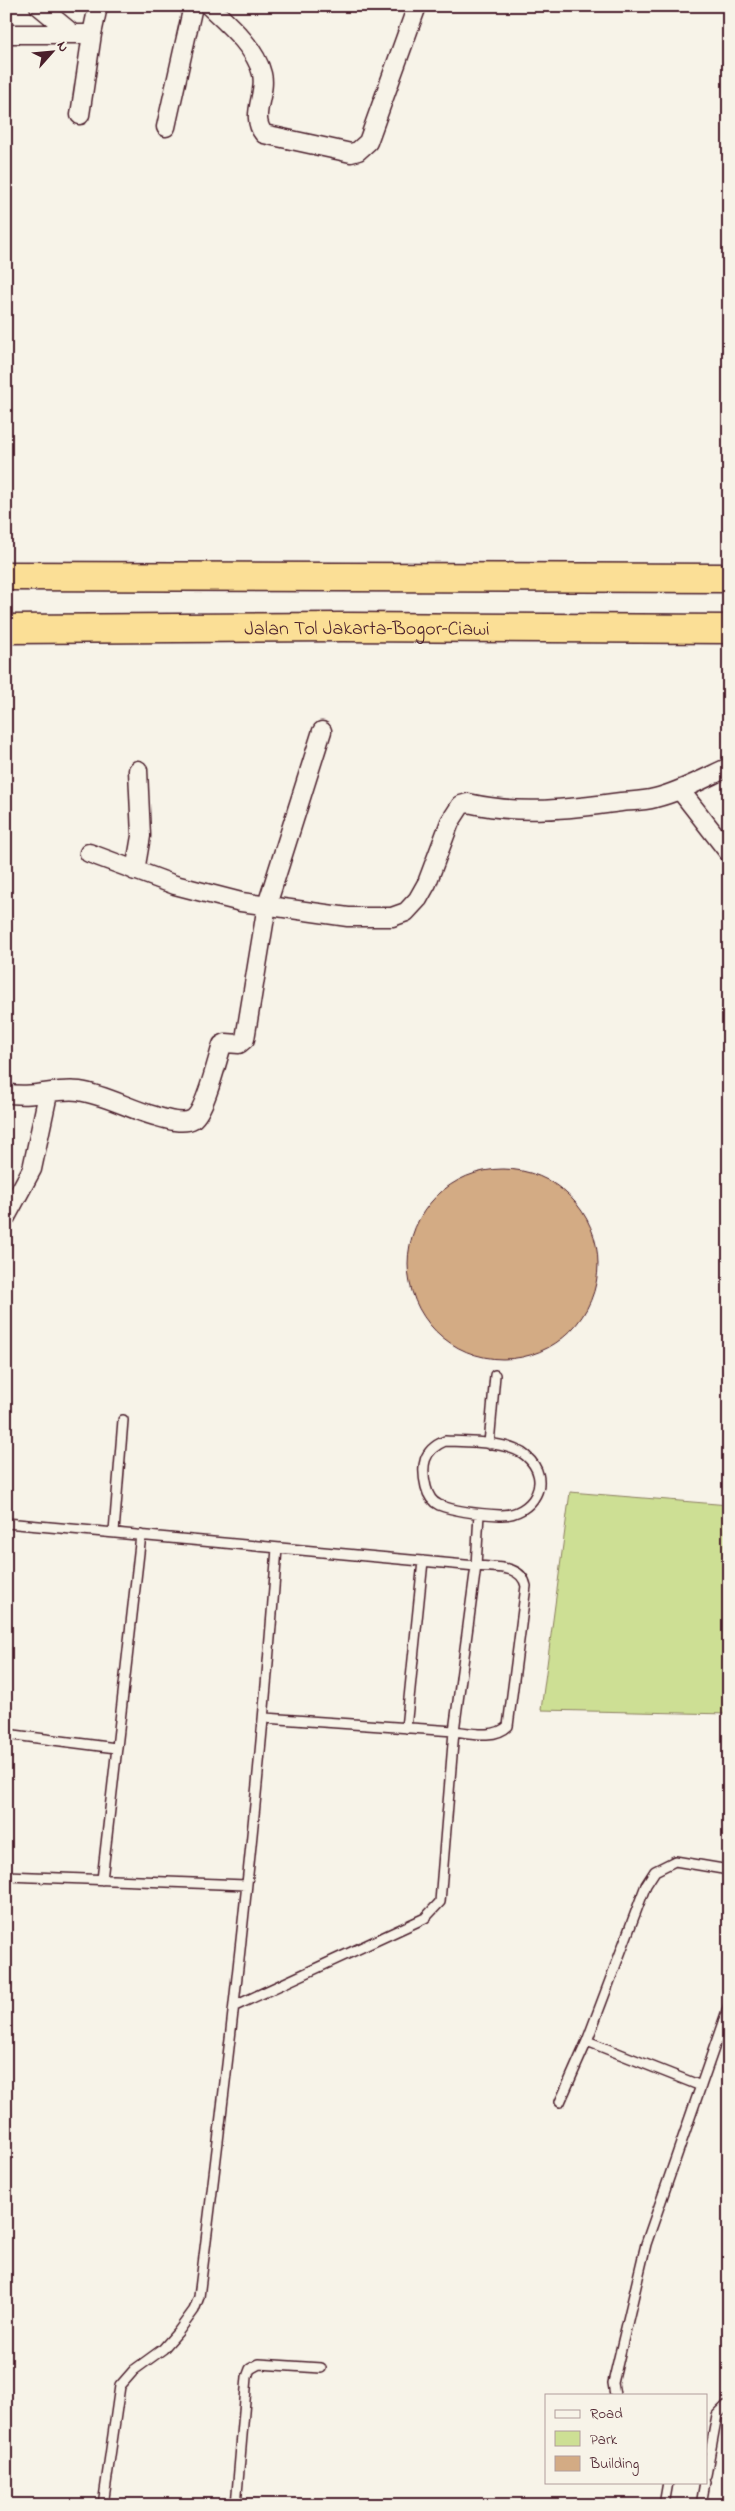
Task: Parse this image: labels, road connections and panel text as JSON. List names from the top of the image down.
{
  "streets": {
    "highway": ["Jalan Tol Jakarta–Bogor–Ciawi"]
  },
  "legend": ["Road", "Park", "Building"],
  "north": "top right"
}
